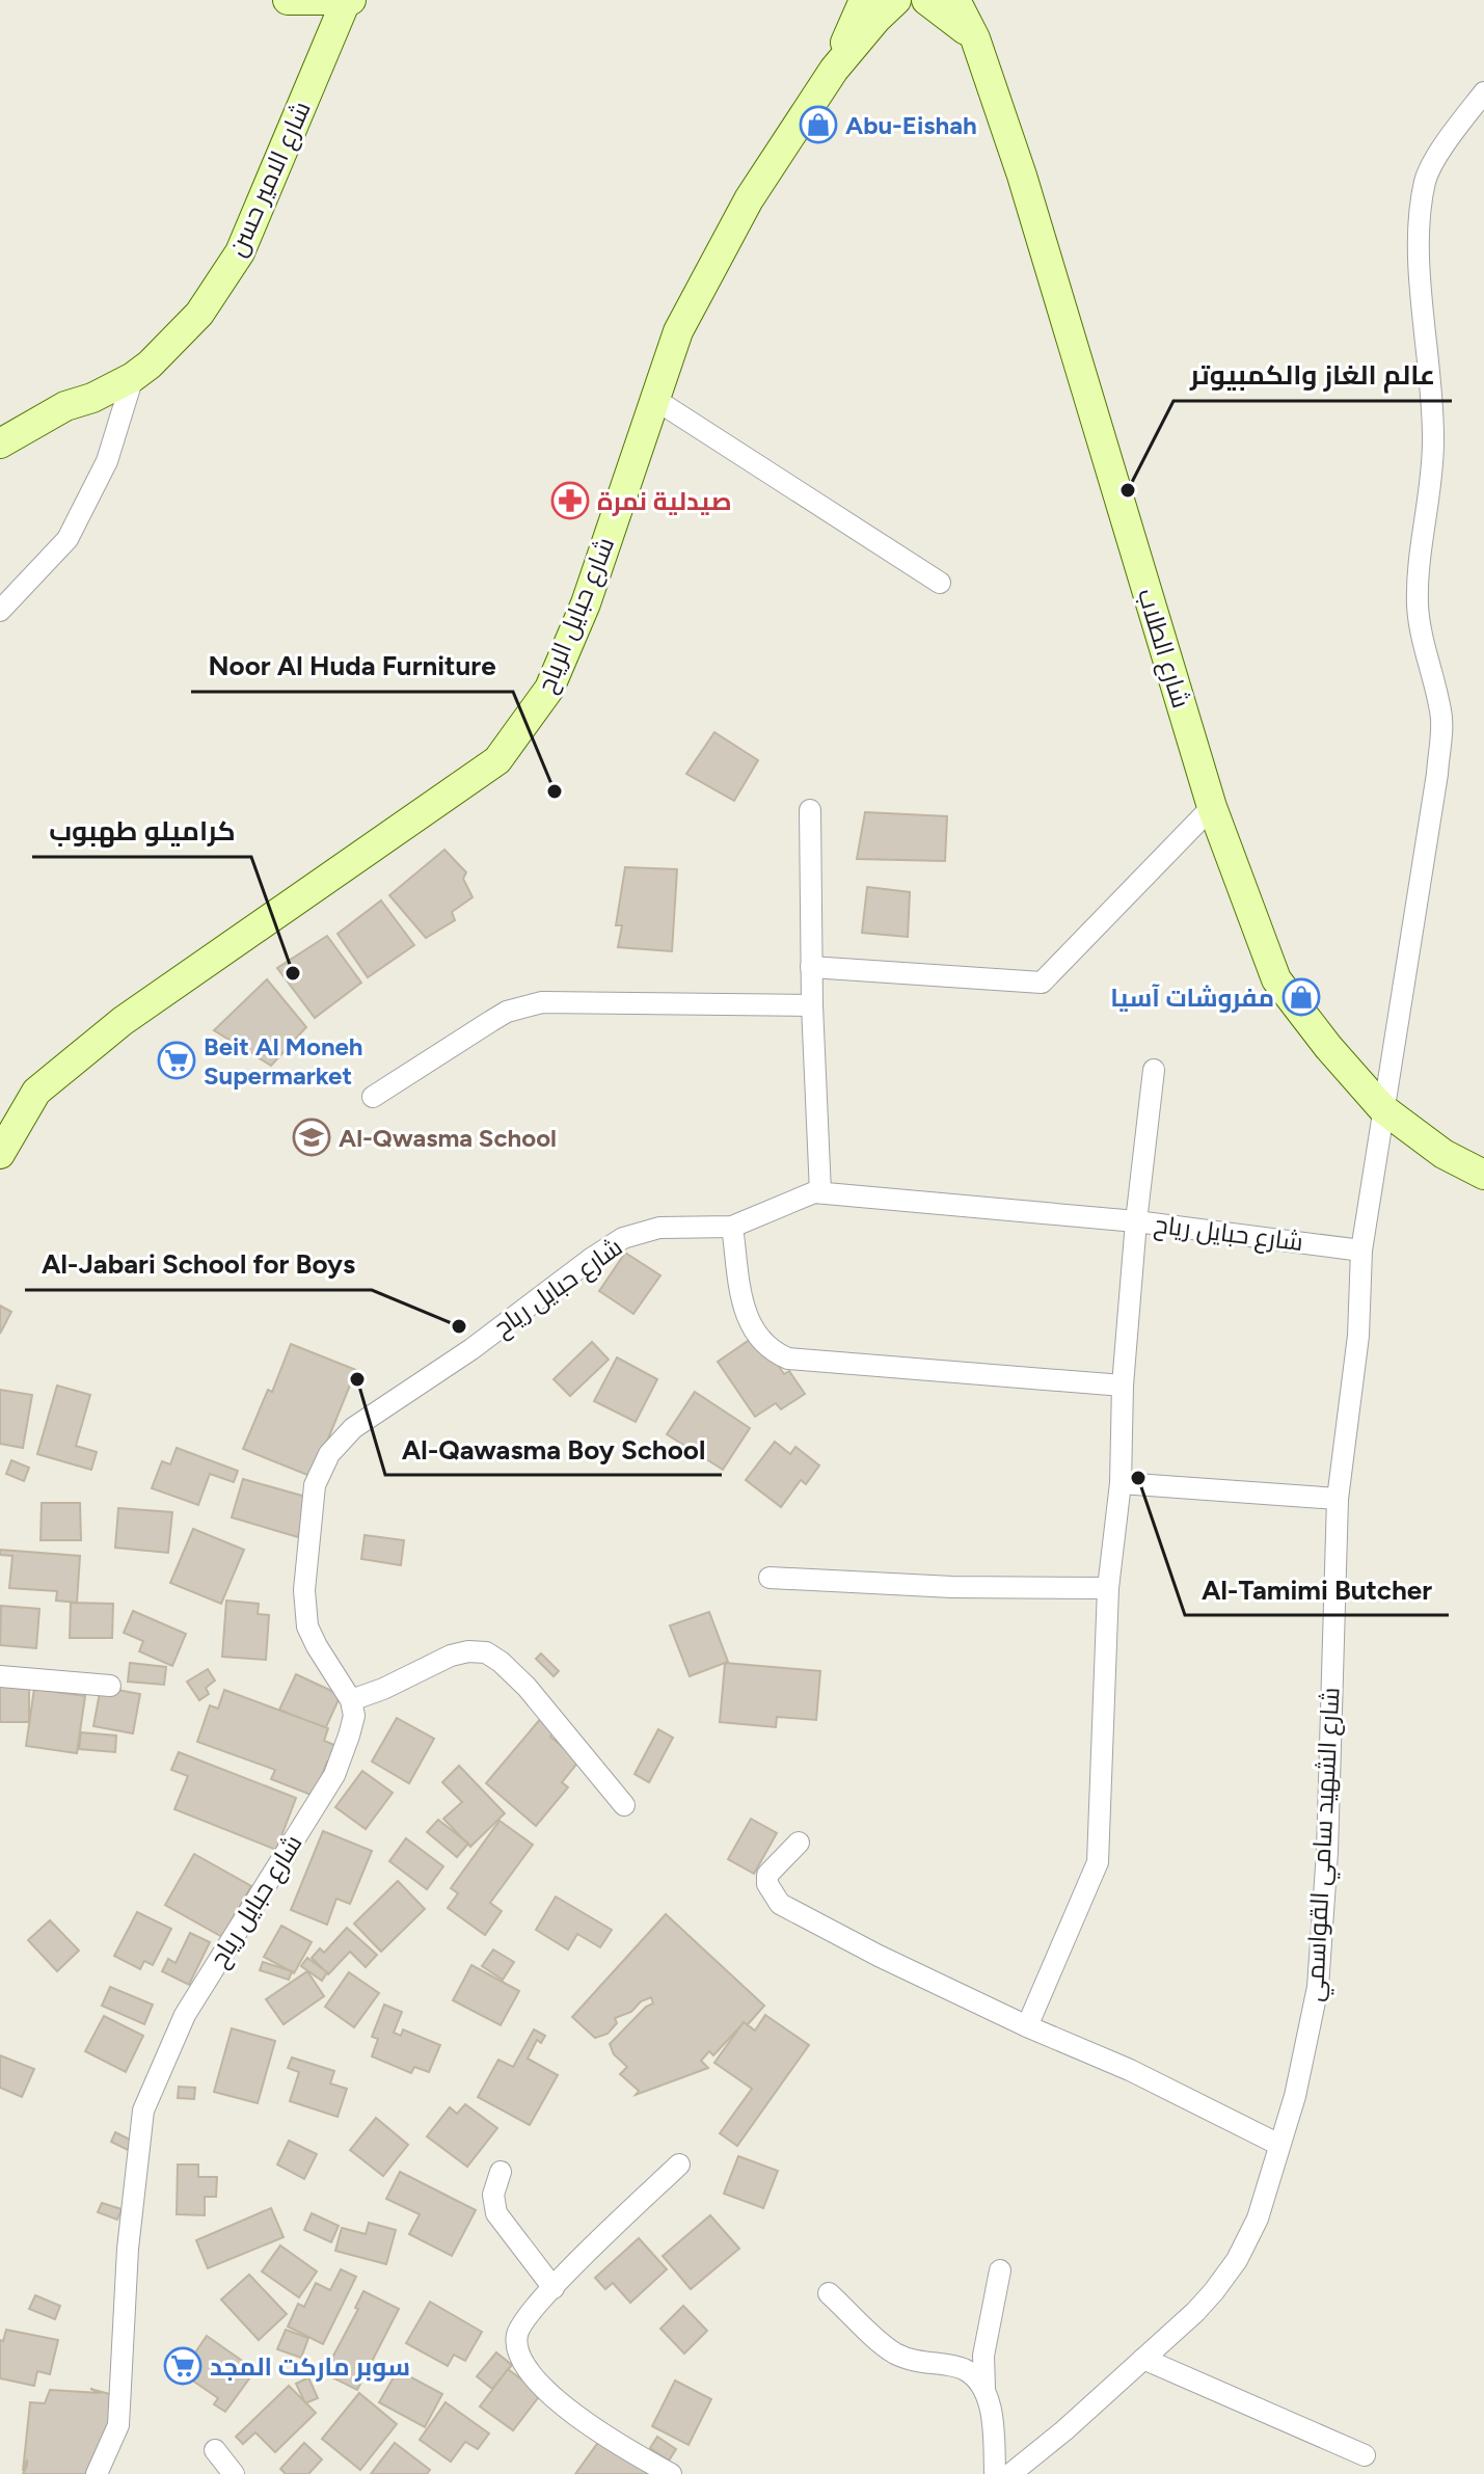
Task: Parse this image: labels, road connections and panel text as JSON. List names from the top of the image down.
{
  "streets": {
    "street": [
      "شارع الامير حسن",
      "شارع حبايل الرياح",
      "شارع الطلاب",
      "شارع حبايل رياح",
      "شارع الشهيد سامي القواسمي"
    ]
  },
  "crossings": [
    ["شارع الطلاب", "شارع الشهيد سامي القواسمي"],
    ["شارع حبايل رياح", "شارع الشهيد سامي القواسمي"]
  ],
  "places": {
    "shop": ["Abu-Eishah", "مفروشات آسيا"],
    "other": [
      "عالم الغاز والكمبيوتر",
      "Noor Al Huda Furniture",
      "كراميلو طهبوب",
      "Al-Jabari School for Boys",
      "Al-Qawasma Boy School",
      "Al-Tamimi Butcher"
    ],
    "pharmacy": ["صيدلية نمرة"],
    "supermarket": ["Beit Al Moneh Supermarket", "سوبر ماركت المجد"],
    "school or university": ["Al-Qwasma School"]
  }
}
